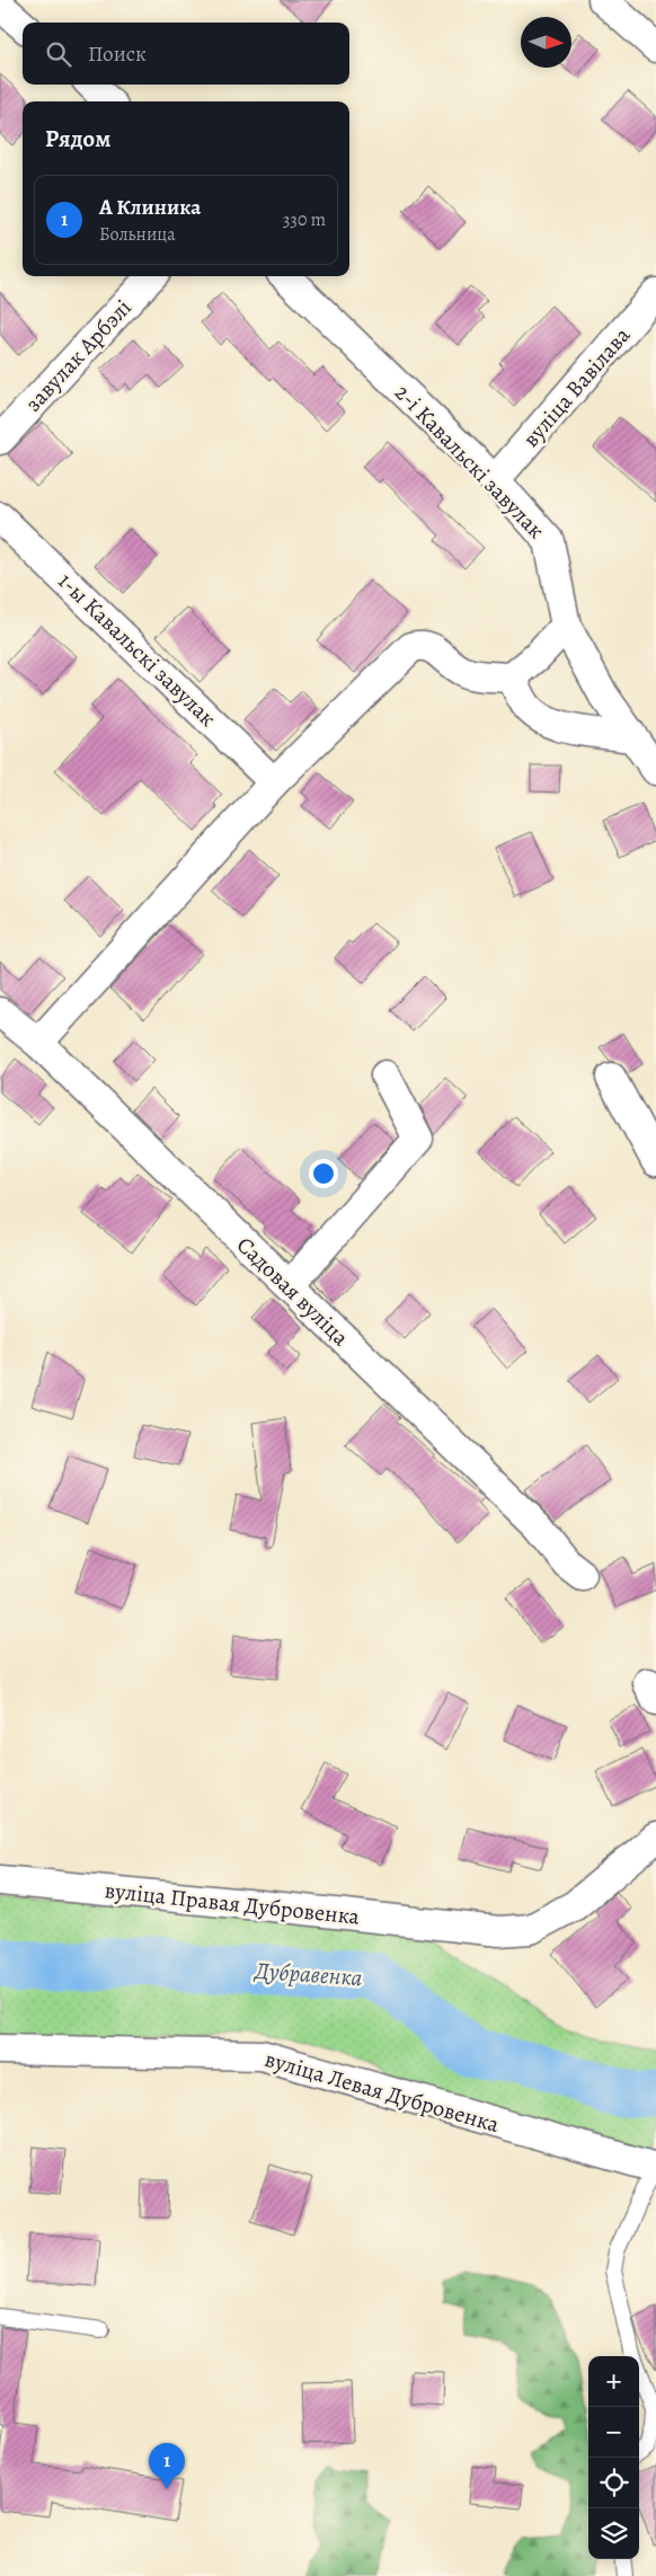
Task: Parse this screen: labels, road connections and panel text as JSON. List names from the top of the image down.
{
  "streets": {
    "street": [
      "завулак Арбэлі",
      "вуліца Вавілава",
      "2-і Кавальскі завулак",
      "1-ы Кавальскі завулак",
      "Садовая вуліца",
      "вуліца Правая Дубровенка",
      "вуліца Левая Дубровенка"
    ]
  },
  "crossings": [
    ["вуліца Вавілава", "2-і Кавальскі завулак"]
  ],
  "water": ["Дубравенка"],
  "north": "right",
  "page": {
    "search": "Поиск",
    "heading": "Рядом",
    "list": [
      {
        "mark": "1",
        "name": "А Клиника",
        "note": "Больница",
        "value": "330 m"
      }
    ],
    "map_buttons": ["+", "−"],
    "pins": "1"
  }
}
